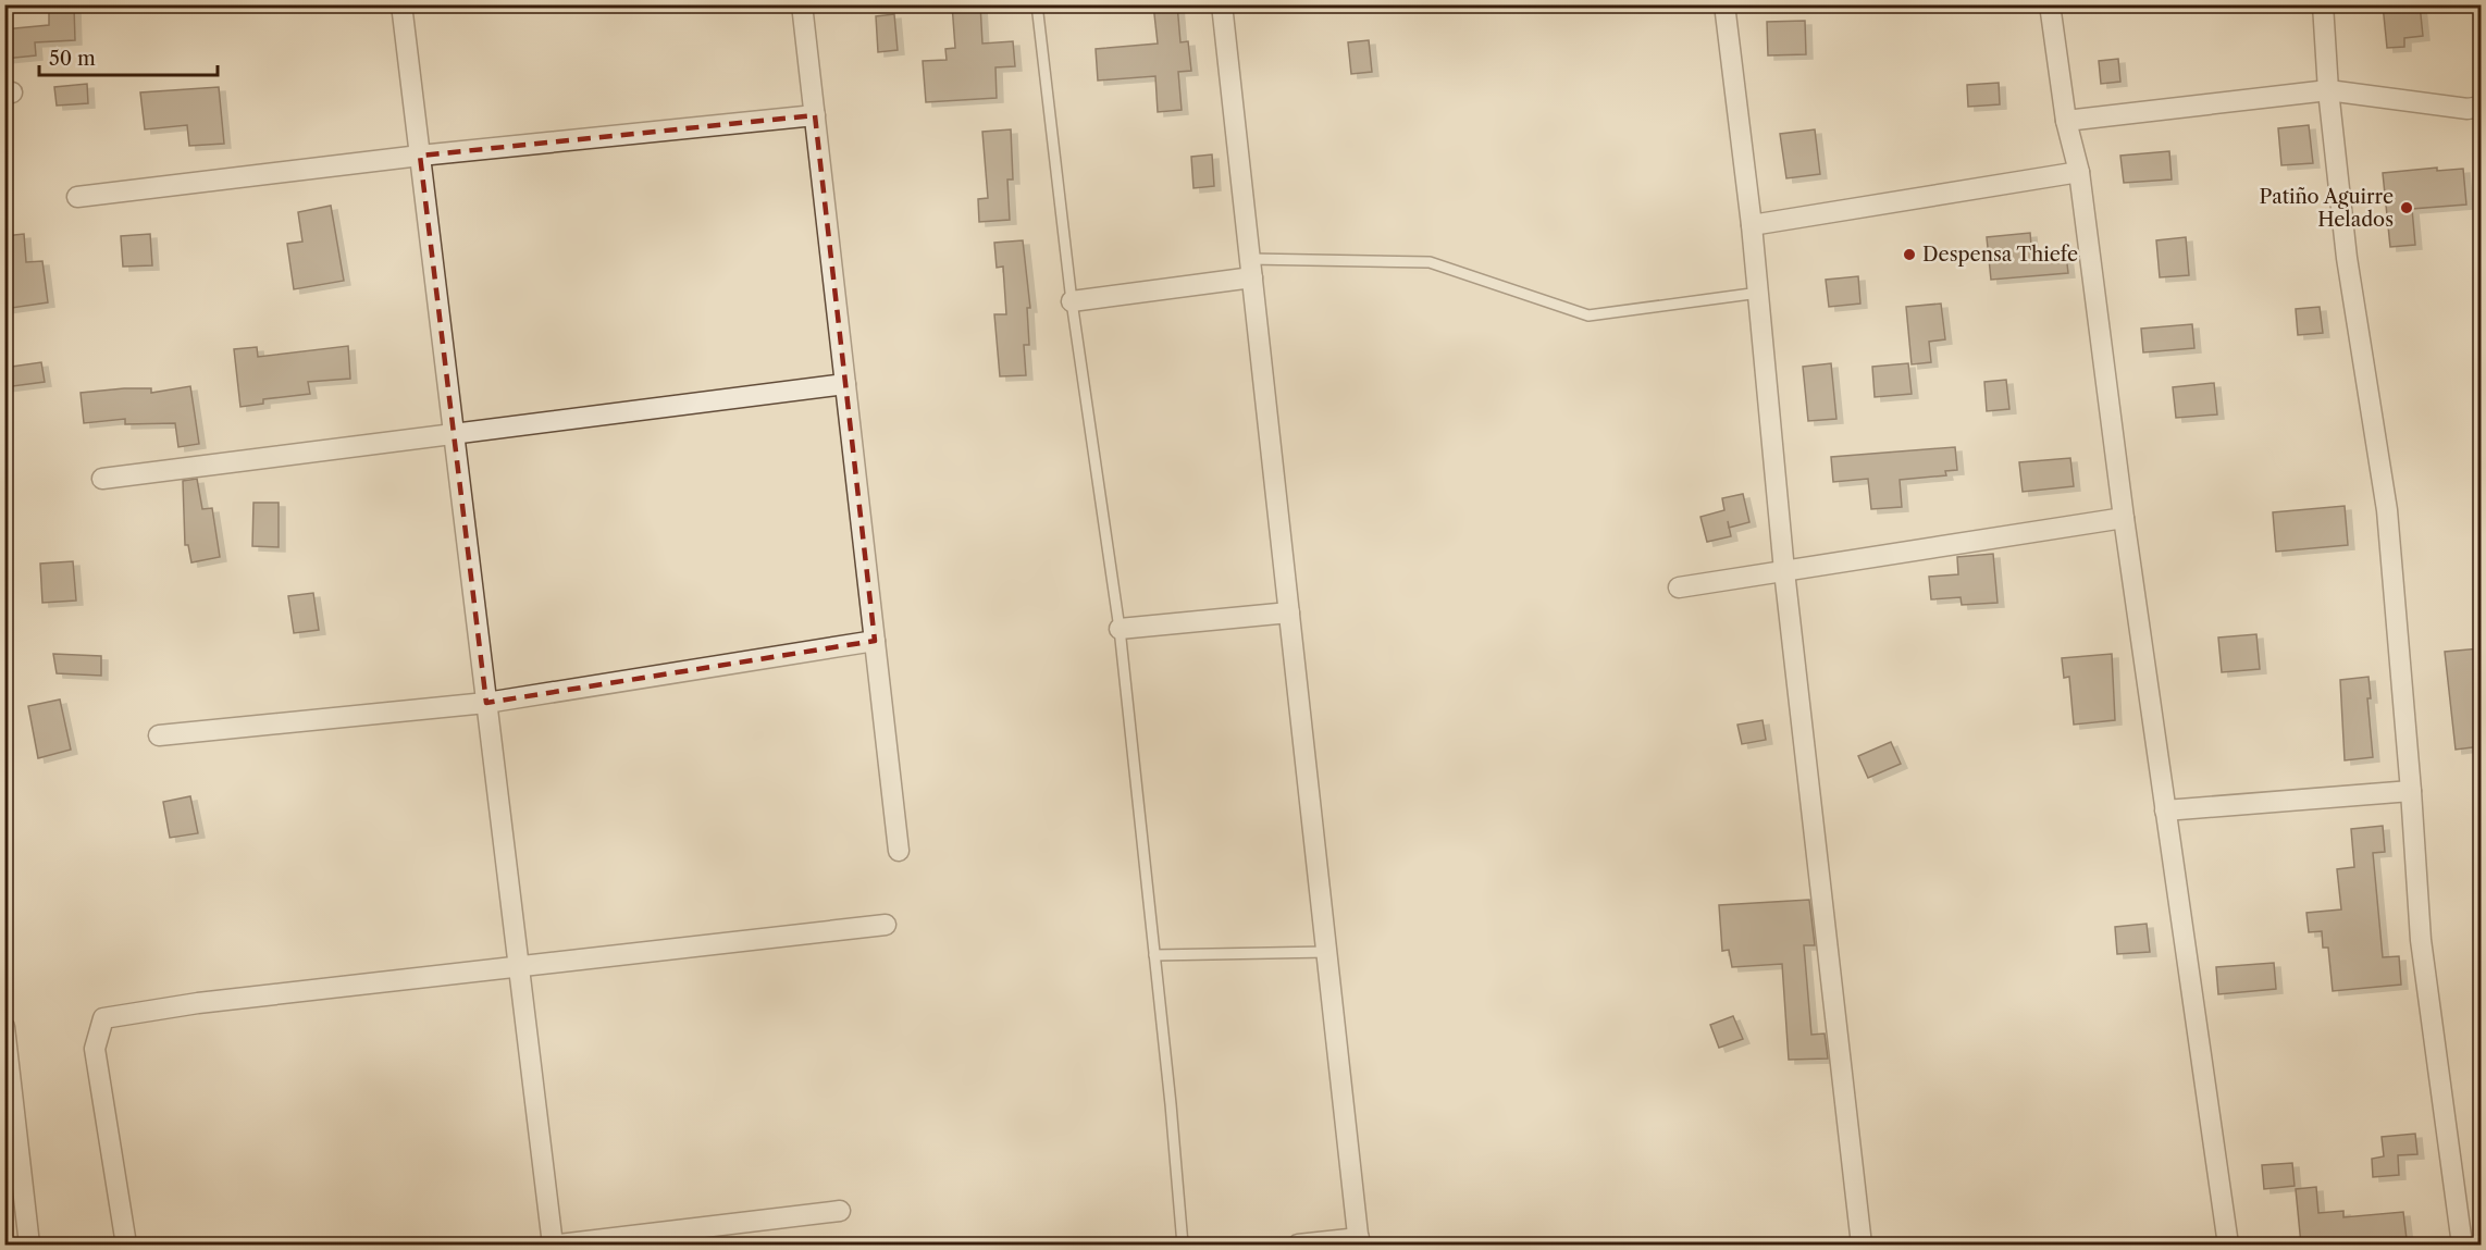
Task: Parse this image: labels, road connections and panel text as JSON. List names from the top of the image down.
{
  "places": ["Patiño Aguirre Helados", "Despensa Thiefe"],
  "scale_bar": "50 m"
}
